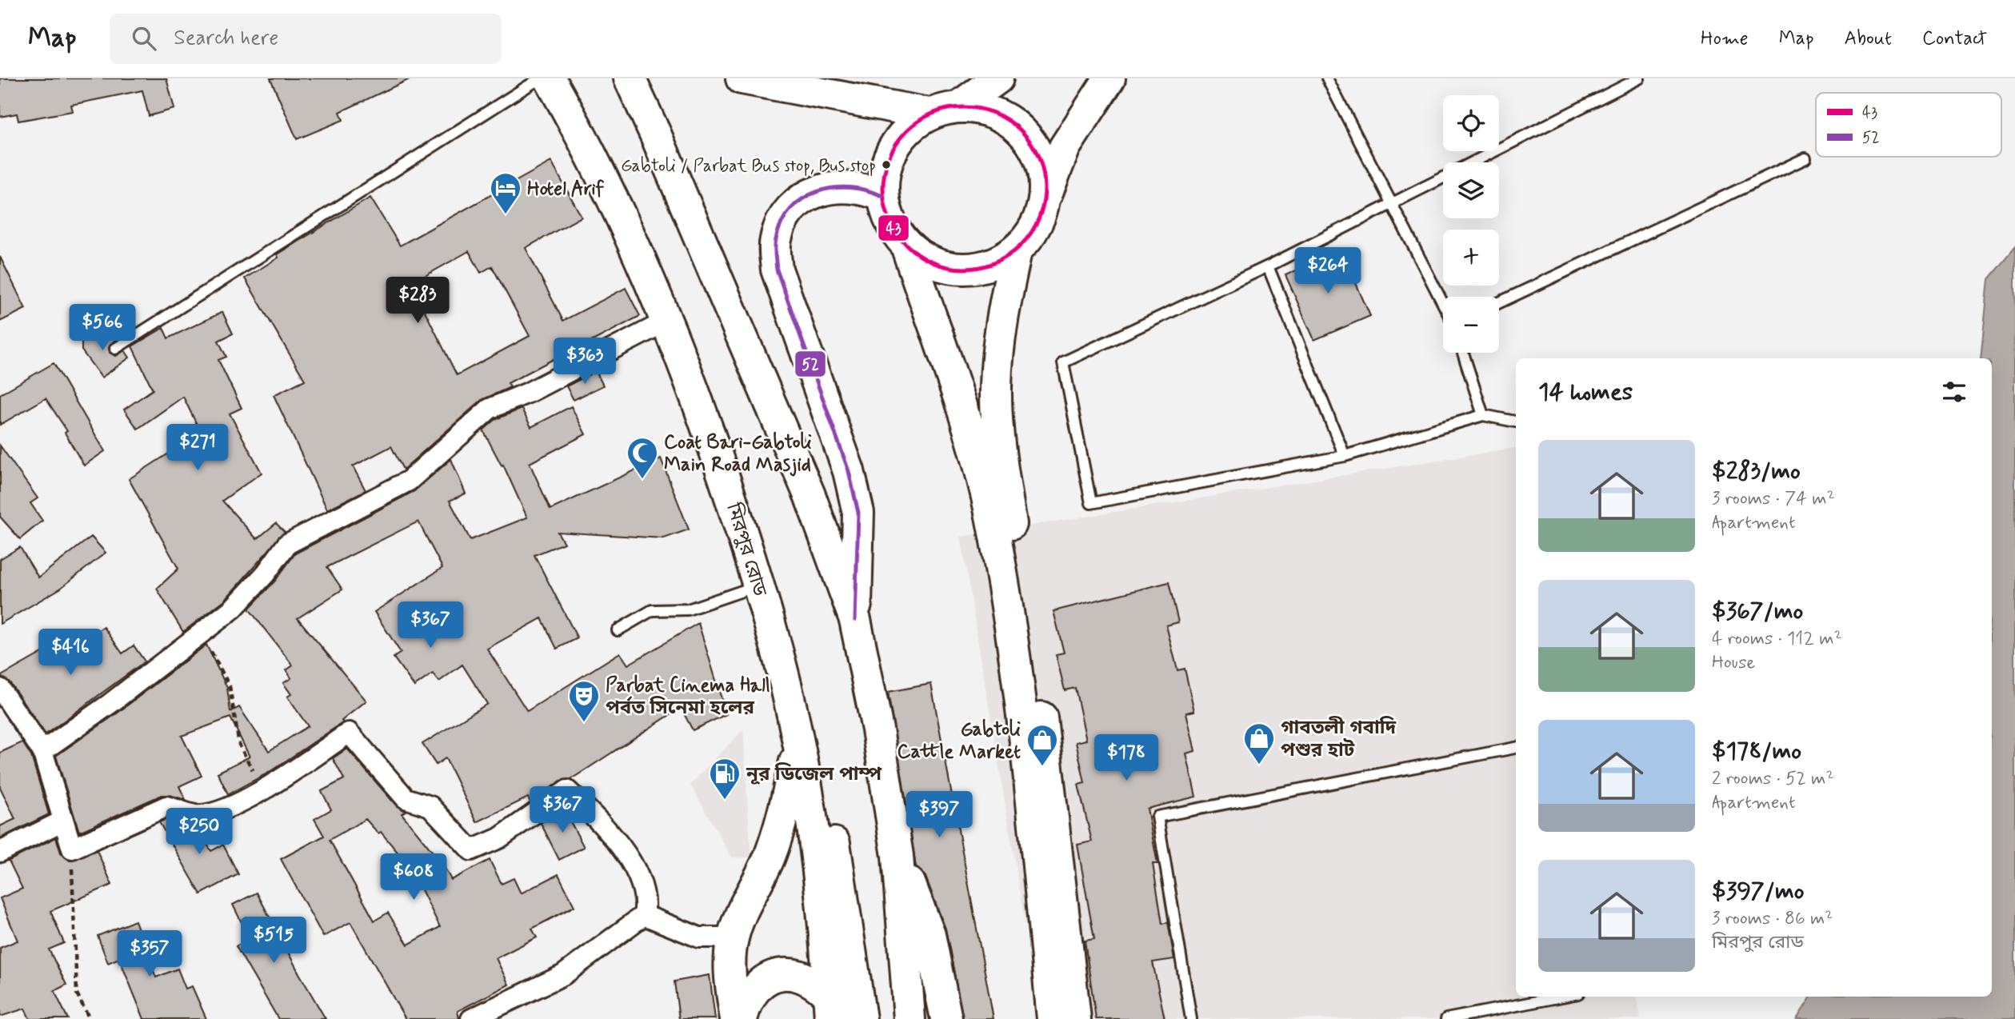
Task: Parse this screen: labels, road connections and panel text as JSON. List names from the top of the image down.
{
  "streets": {
    "highway": ["মিরপুর রোড"]
  },
  "places": {
    "other": ["Gabtoli / Parbat Bus stop, Bus stop"],
    "hotel": ["Hotel Arif"],
    "mosque": ["Coat Bari-Gabtoli Main Road Masjid"],
    "theatre": ["Parbat Cinema Hall পর্বত সিনেমা হলের"],
    "shop": ["গাবতলী গবাদি পশুর হাট", "Gabtoli Cattle Market"],
    "fuel station": ["নূর ডিজেল পাম্প"]
  },
  "lines": ["transit line 43", "transit line 52"],
  "legend": ["43", "52"],
  "page": {
    "header": "Map",
    "search": "Search here",
    "nav": [
      "Home",
      "Map",
      "About",
      "Contact"
    ],
    "map_buttons": ["+", "−"],
    "price": [
      "$264",
      "$283",
      "$566",
      "$363",
      "$271",
      "$367",
      "$416",
      "$178",
      "$367",
      "$397",
      "$250",
      "$608",
      "$515",
      "$357"
    ],
    "heading": "14 homes",
    "list": [
      {
        "name": "$283/mo",
        "note": "3 rooms · 74 m² · Apartment"
      },
      {
        "name": "$367/mo",
        "note": "4 rooms · 112 m² · House"
      },
      {
        "name": "$178/mo",
        "note": "2 rooms · 52 m² · Apartment"
      },
      {
        "name": "$397/mo",
        "note": "3 rooms · 86 m² · মিরপুর রোড"
      }
    ]
  }
}
